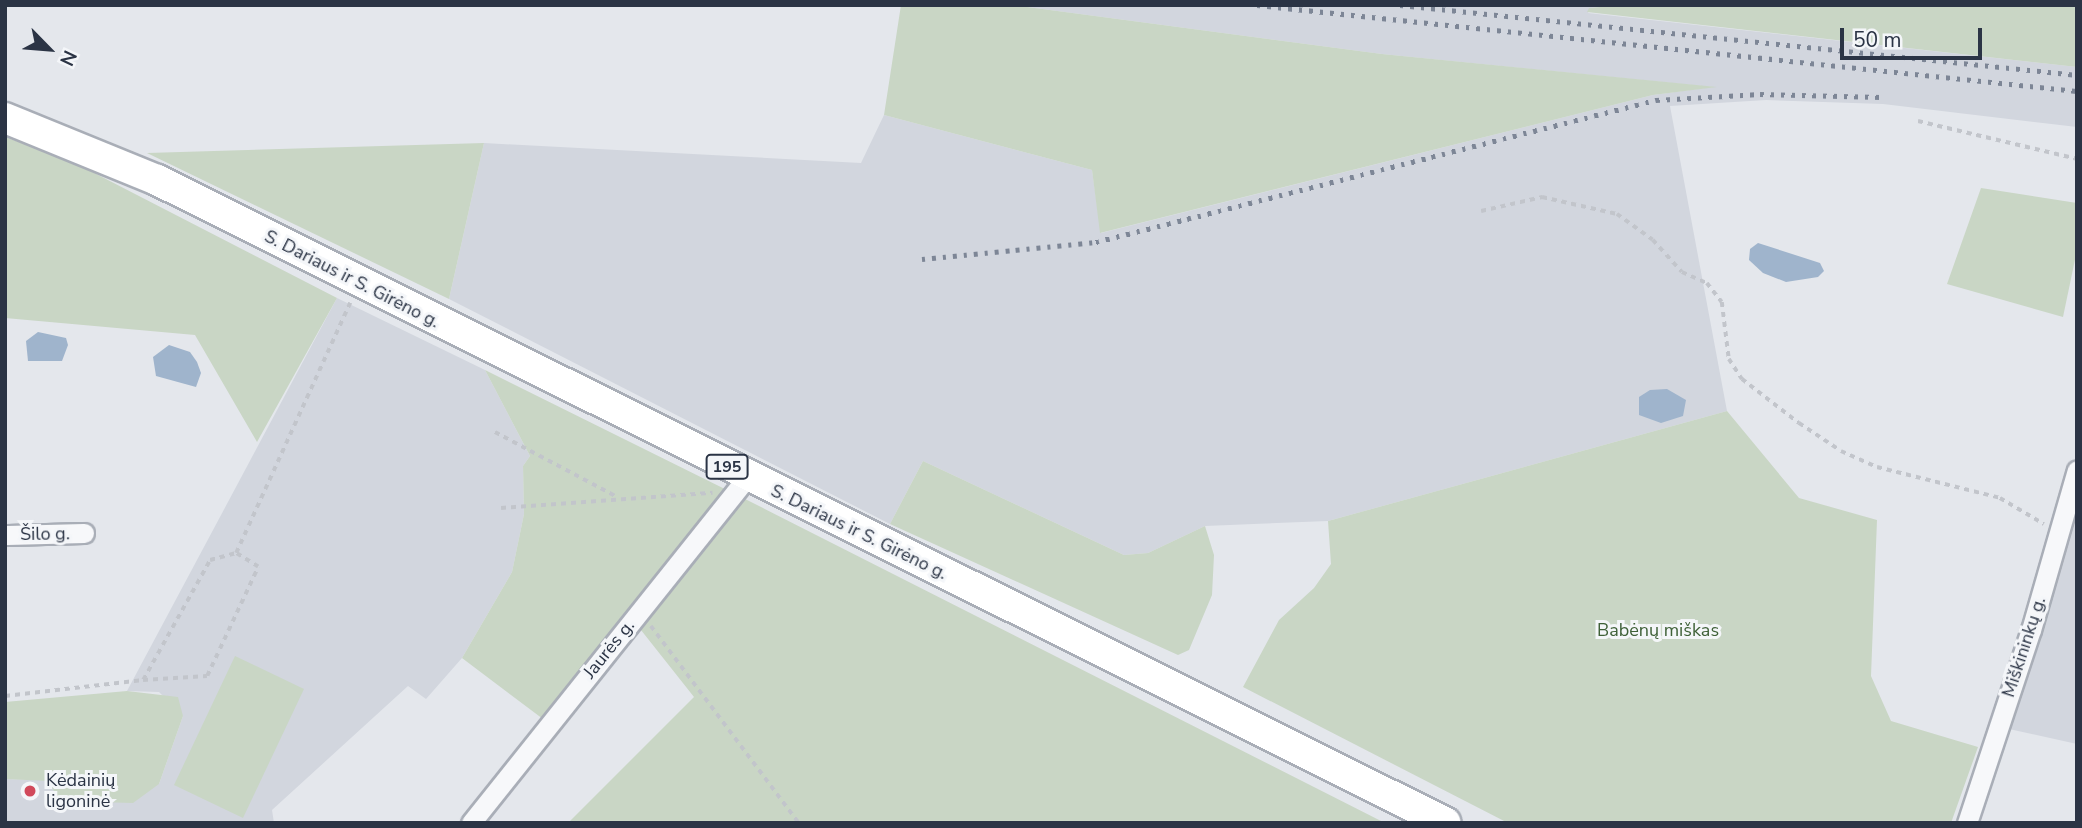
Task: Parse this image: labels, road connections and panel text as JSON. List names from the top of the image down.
{
  "streets": {
    "main road": ["S. Dariaus ir S. Girėno g.", "195"],
    "street": ["Šilo g.", "Miškininkų g.", "Jaurės g."]
  },
  "crossings": [
    ["S. Dariaus ir S. Girėno g.", "Jaurės g."]
  ],
  "parks": ["Babėnų miškas"],
  "places": ["Kėdainių ligoninė"],
  "scale_bar": "50 m",
  "north": "bottom right"
}
